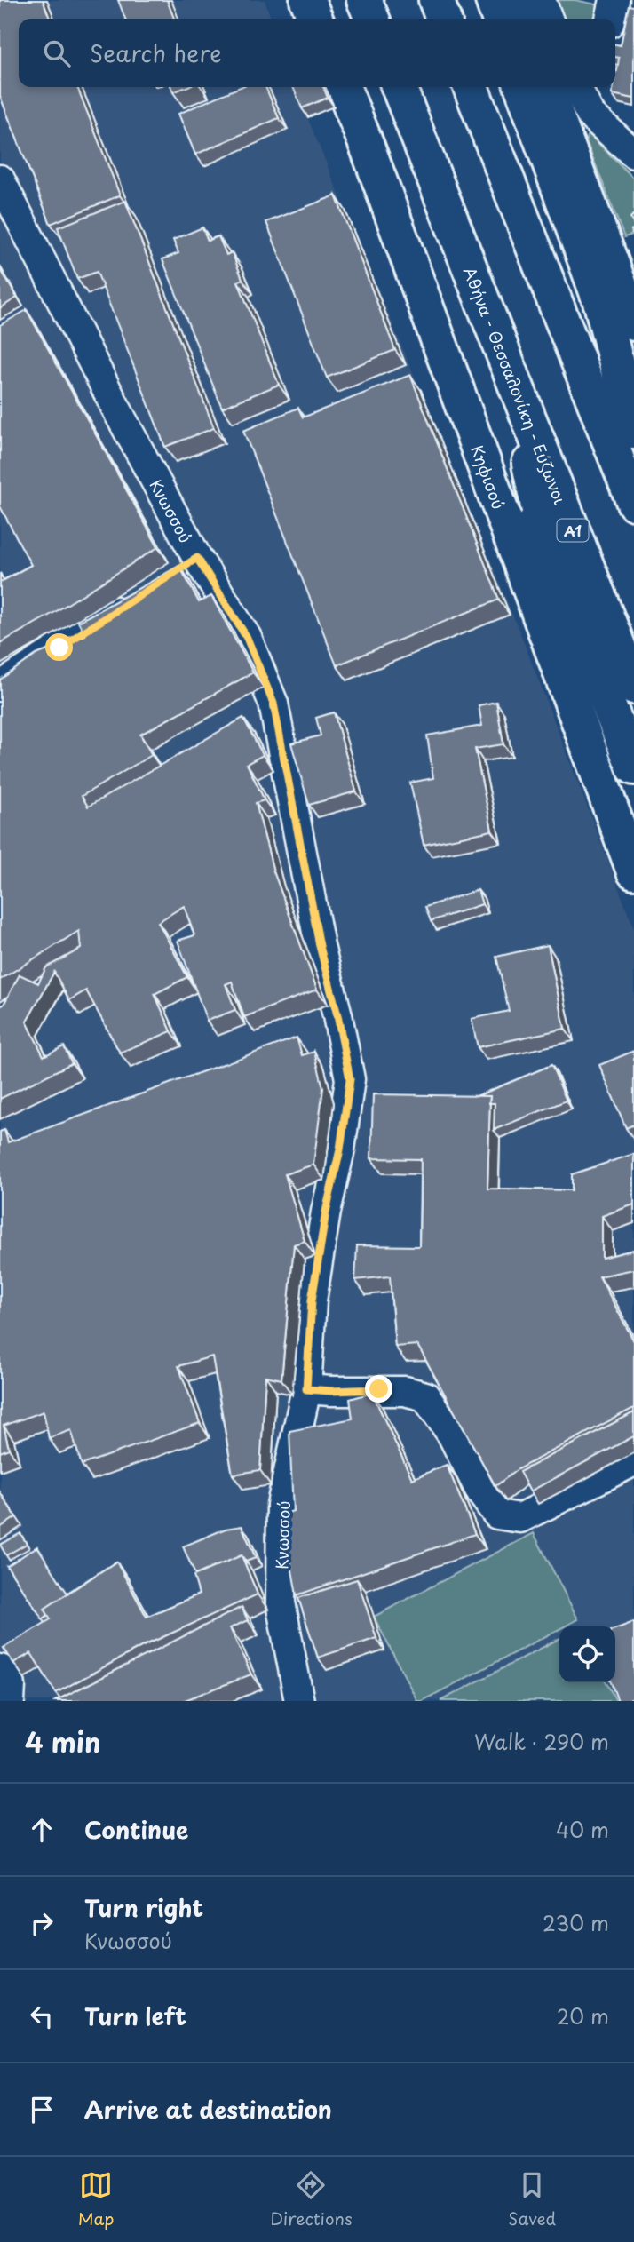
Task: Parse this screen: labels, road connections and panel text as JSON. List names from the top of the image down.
{
  "streets": {
    "main road": ["Αθήνα - Θεσσαλονίκη - Εύζωνοι", "Κηφισού", "Α1"],
    "street": ["Κνωσσού"]
  },
  "page": {
    "search": "Search here",
    "heading": ["4 min", "Walk · 290 m"],
    "list": [
      ["Continue", "40 m"],
      ["Turn right", "Κνωσσού", "230 m"],
      ["Turn left", "20 m"],
      "Arrive at destination"
    ],
    "nav": ["Map", "Directions", "Saved"]
  }
}
